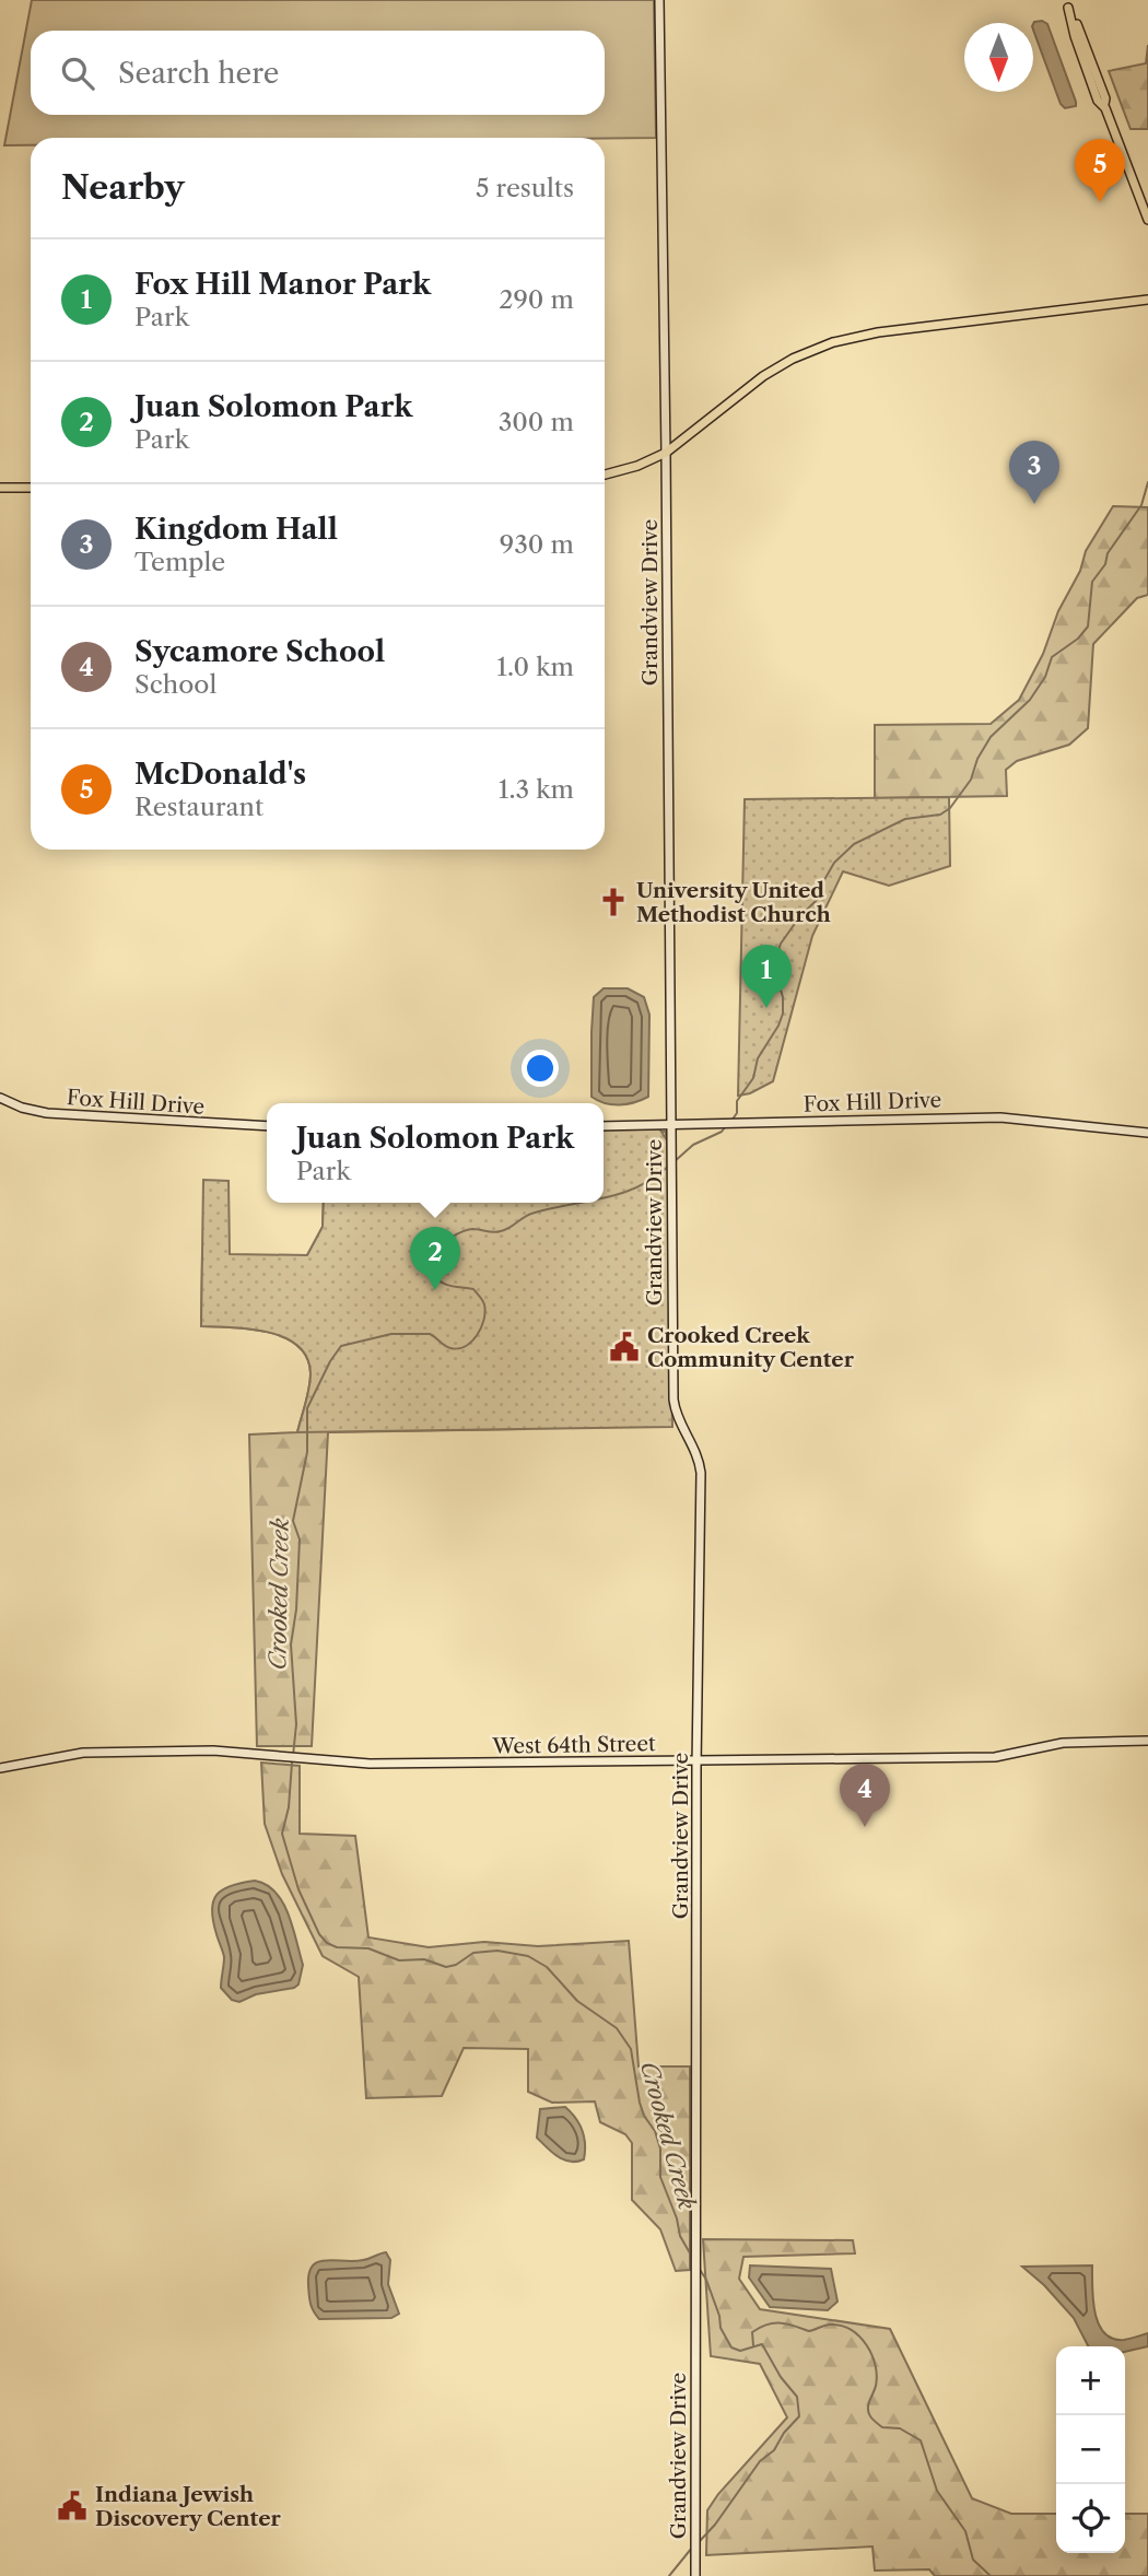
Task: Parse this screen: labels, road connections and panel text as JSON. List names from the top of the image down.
{
  "streets": {
    "main road": ["Grandview Drive", "Fox Hill Drive", "West 64th Street"]
  },
  "crossings": [
    ["Grandview Drive", "Fox Hill Drive"],
    ["Grandview Drive", "West 64th Street"]
  ],
  "water": ["Crooked Creek"],
  "places": {
    "church": ["University United Methodist Church"],
    "public building": ["Crooked Creek Community Center", "Indiana Jewish Discovery Center"]
  },
  "north": "bottom",
  "page": {
    "search": "Search here",
    "heading": ["Nearby", "5 results"],
    "pins": [
      "5",
      "3",
      "1",
      "2",
      "4"
    ],
    "list": [
      {
        "mark": "1",
        "name": "Fox Hill Manor Park",
        "note": "Park",
        "value": "290 m"
      },
      {
        "mark": "2",
        "name": "Juan Solomon Park",
        "note": "Park",
        "value": "300 m"
      },
      {
        "mark": "3",
        "name": "Kingdom Hall",
        "note": "Temple",
        "value": "930 m"
      },
      {
        "mark": "4",
        "name": "Sycamore School",
        "note": "School",
        "value": "1.0 km"
      },
      {
        "mark": "5",
        "name": "McDonald's",
        "note": "Restaurant",
        "value": "1.3 km"
      }
    ],
    "popup": ["Juan Solomon Park", "Park"],
    "map_buttons": ["+", "−"]
  }
}
